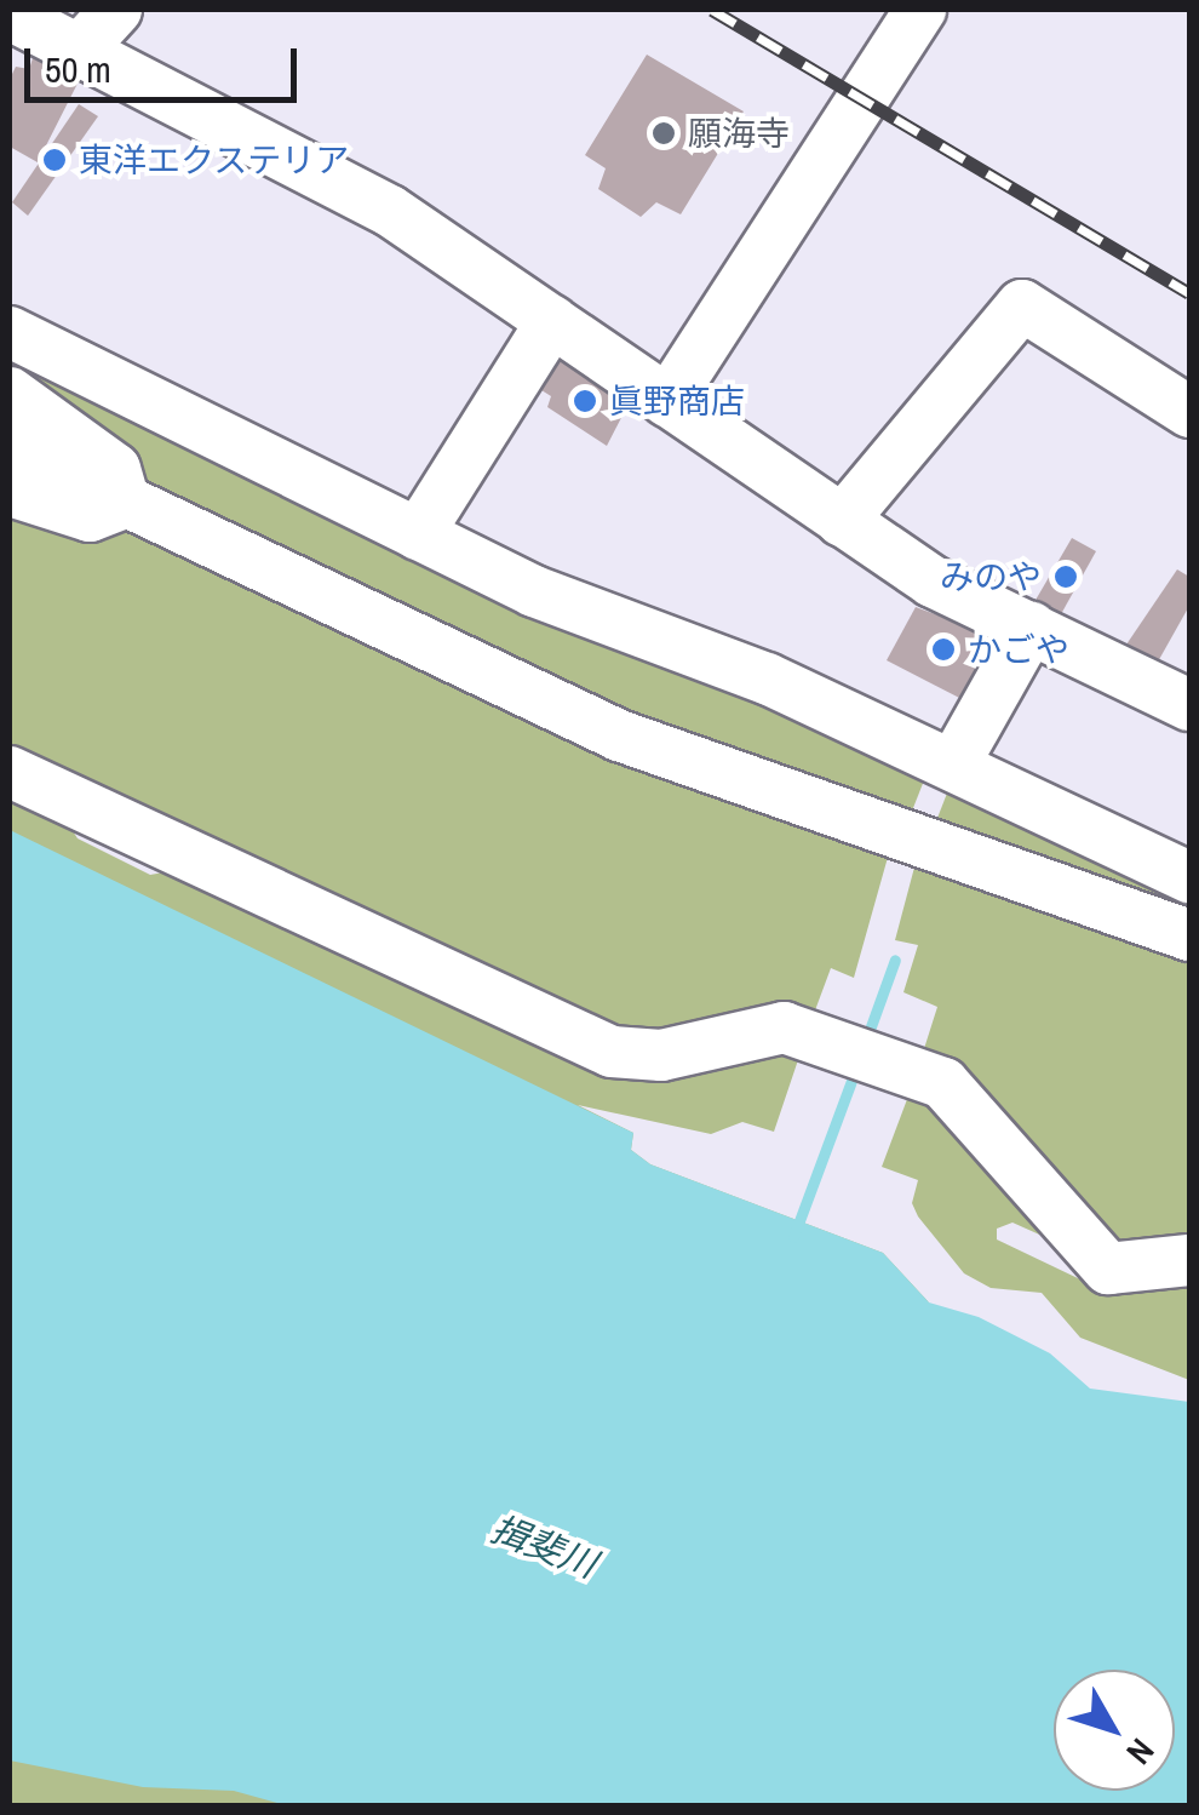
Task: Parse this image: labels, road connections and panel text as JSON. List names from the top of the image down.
{
  "water": ["揖斐川"],
  "places": [
    "願海寺",
    "東洋エクステリア",
    "眞野商店",
    "みのや",
    "かごや"
  ],
  "scale_bar": "50 m",
  "north": "bottom right"
}
